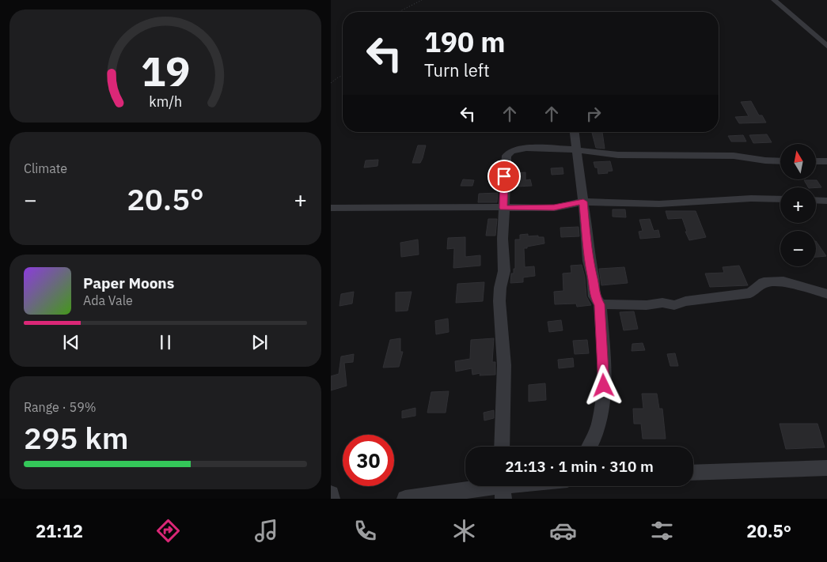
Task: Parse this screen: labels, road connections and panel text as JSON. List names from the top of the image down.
{
  "north": "top",
  "page": {
    "turn": ["190 m", "Turn left"],
    "tile": [
      "Climate",
      ["Range · 59%", "295 km"]
    ],
    "map_buttons": ["+", "−"],
    "heat": ["−", "20.5°", "+"],
    "song": ["Paper Moons", "Ada Vale"],
    "limit": "30",
    "trip": "21:13 · 1 min · 310 m",
    "tabs": ["21:12", "20.5°"],
    "gauge": ["19", "km/h"]
  }
}
